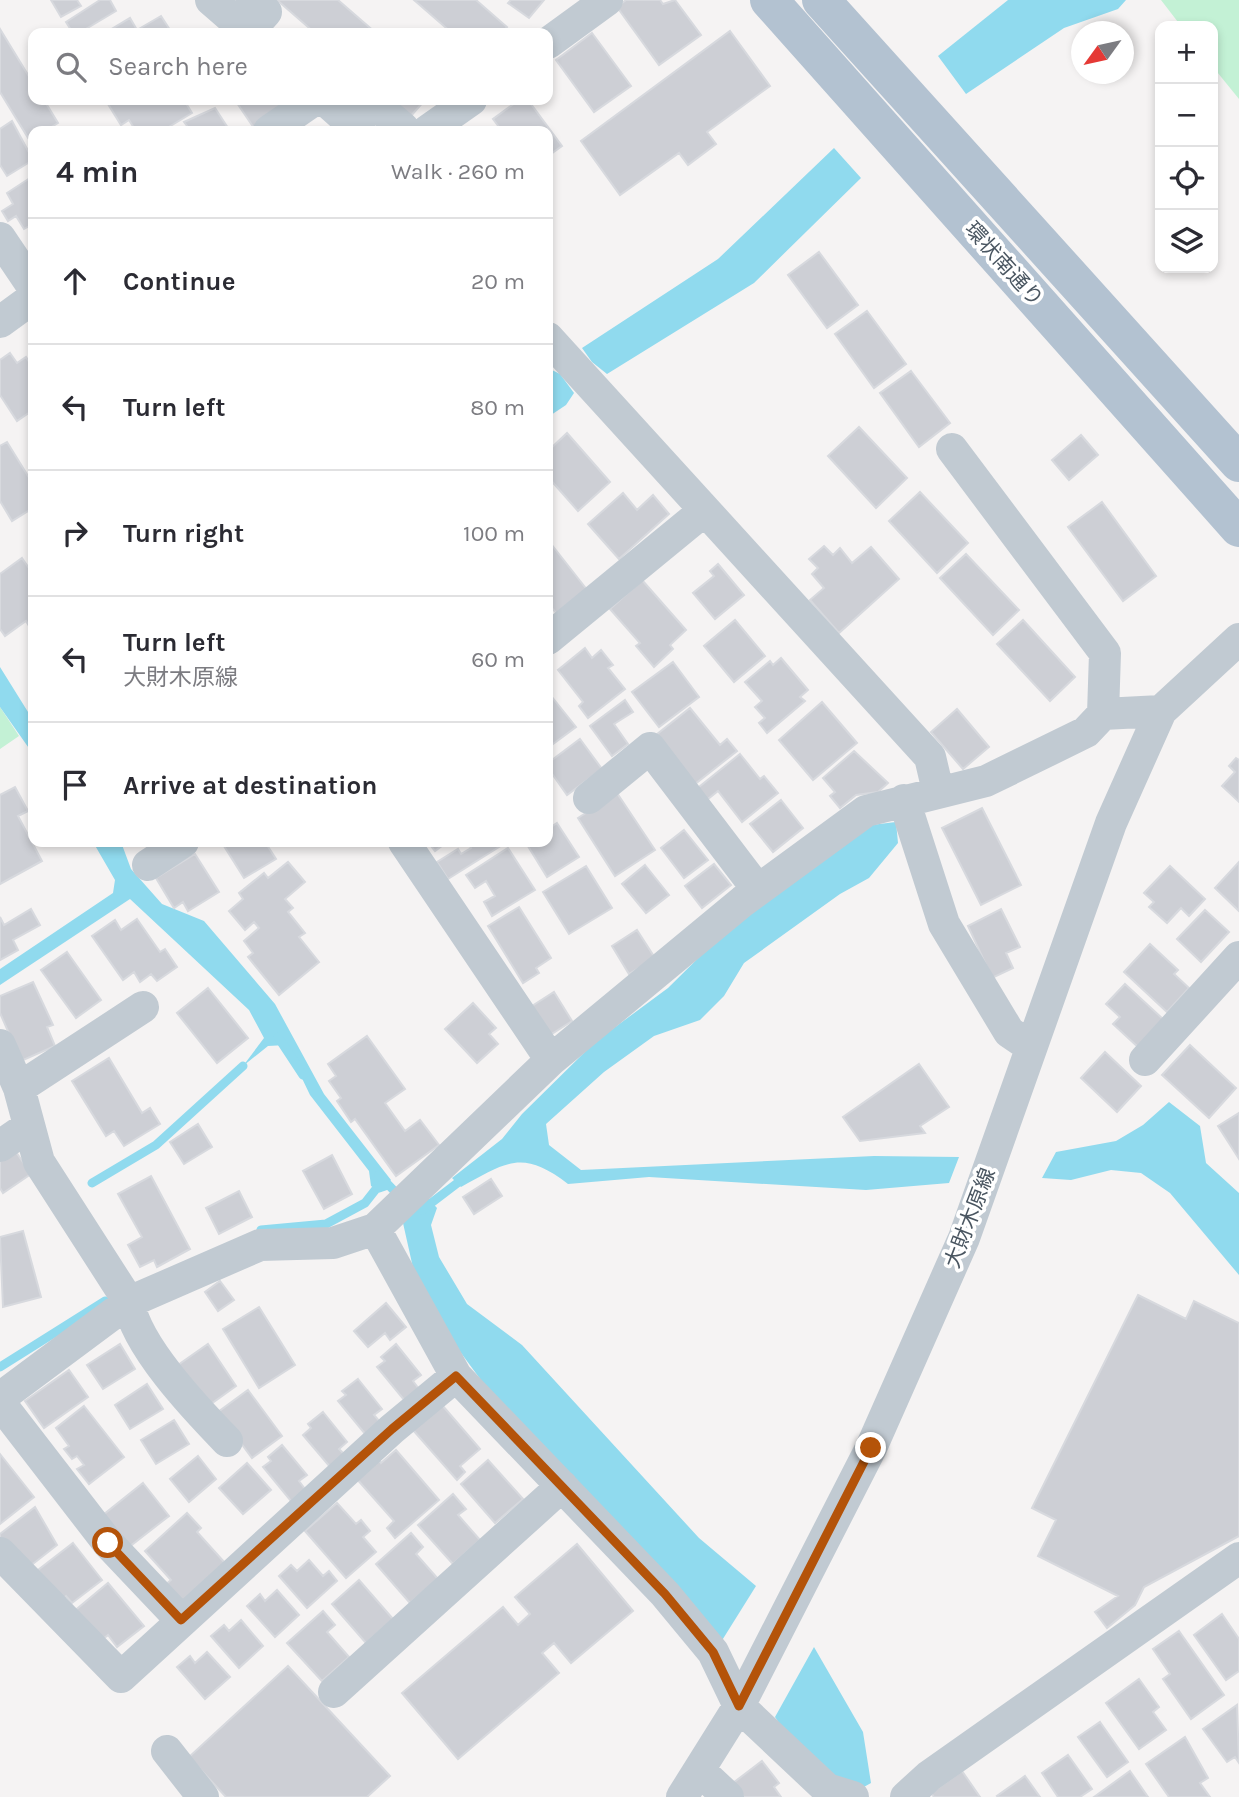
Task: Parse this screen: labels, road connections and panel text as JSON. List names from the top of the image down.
{
  "streets": {
    "main road": ["環状南通り"],
    "street": ["大財木原線"]
  },
  "north": "bottom left",
  "page": {
    "map_buttons": ["+", "−"],
    "search": "Search here",
    "heading": ["4 min", "Walk · 260 m"],
    "list": [
      ["Continue", "20 m"],
      ["Turn left", "80 m"],
      ["Turn right", "100 m"],
      ["Turn left", "大財木原線", "60 m"],
      "Arrive at destination"
    ]
  }
}
